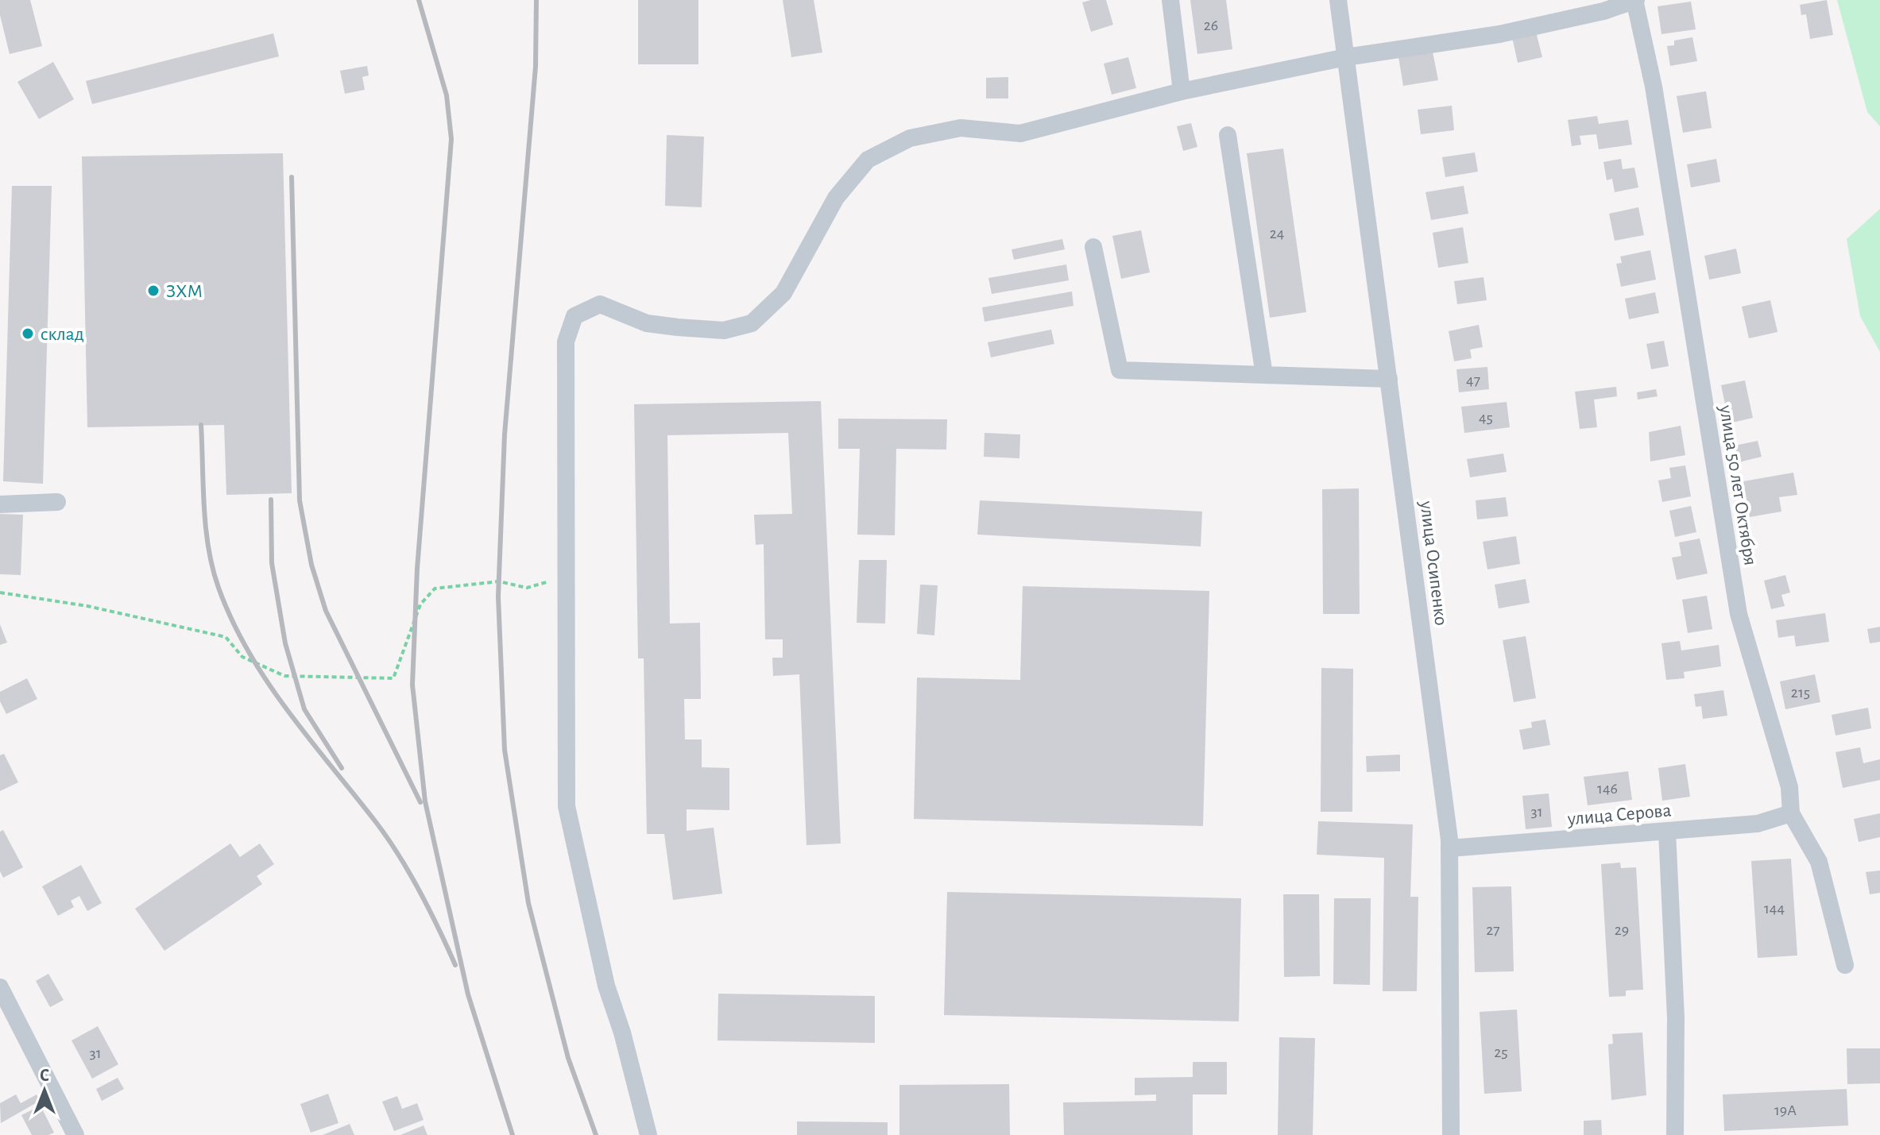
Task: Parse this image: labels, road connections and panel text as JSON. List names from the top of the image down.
{
  "streets": {
    "street": ["улица 50 лет Октября", "улица Осипенко", "улица Серова"]
  },
  "crossings": [
    ["улица 50 лет Октября", "улица Серова"],
    ["улица Осипенко", "улица Серова"]
  ],
  "places": ["ЗХМ", "склад"],
  "house_numbers": [
    "26",
    "24",
    "47",
    "45",
    "215",
    "146",
    "31",
    "144",
    "27",
    "29",
    "25",
    "31",
    "19А"
  ],
  "north": "top"
}
